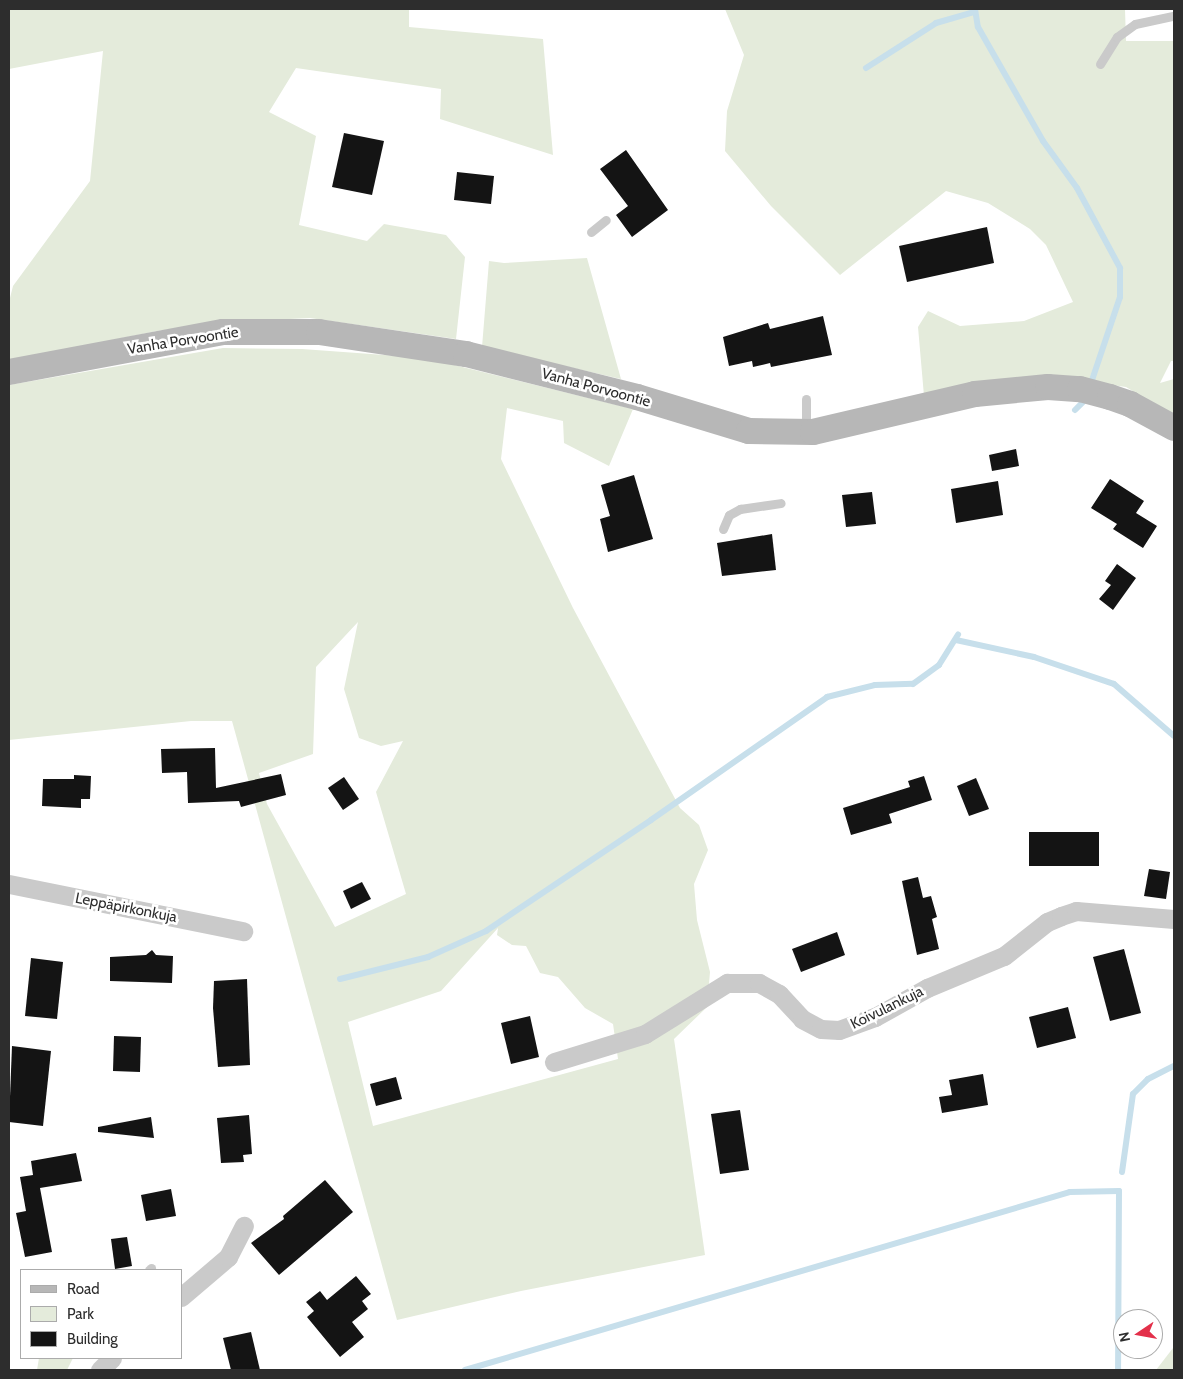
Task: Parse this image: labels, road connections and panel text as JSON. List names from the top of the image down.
{
  "streets": {
    "street": ["Vanha Porvoontie", "Leppäpirkonkuja", "Koivulankuja"]
  },
  "legend": ["Road", "Park", "Building"],
  "north": "left"
}
